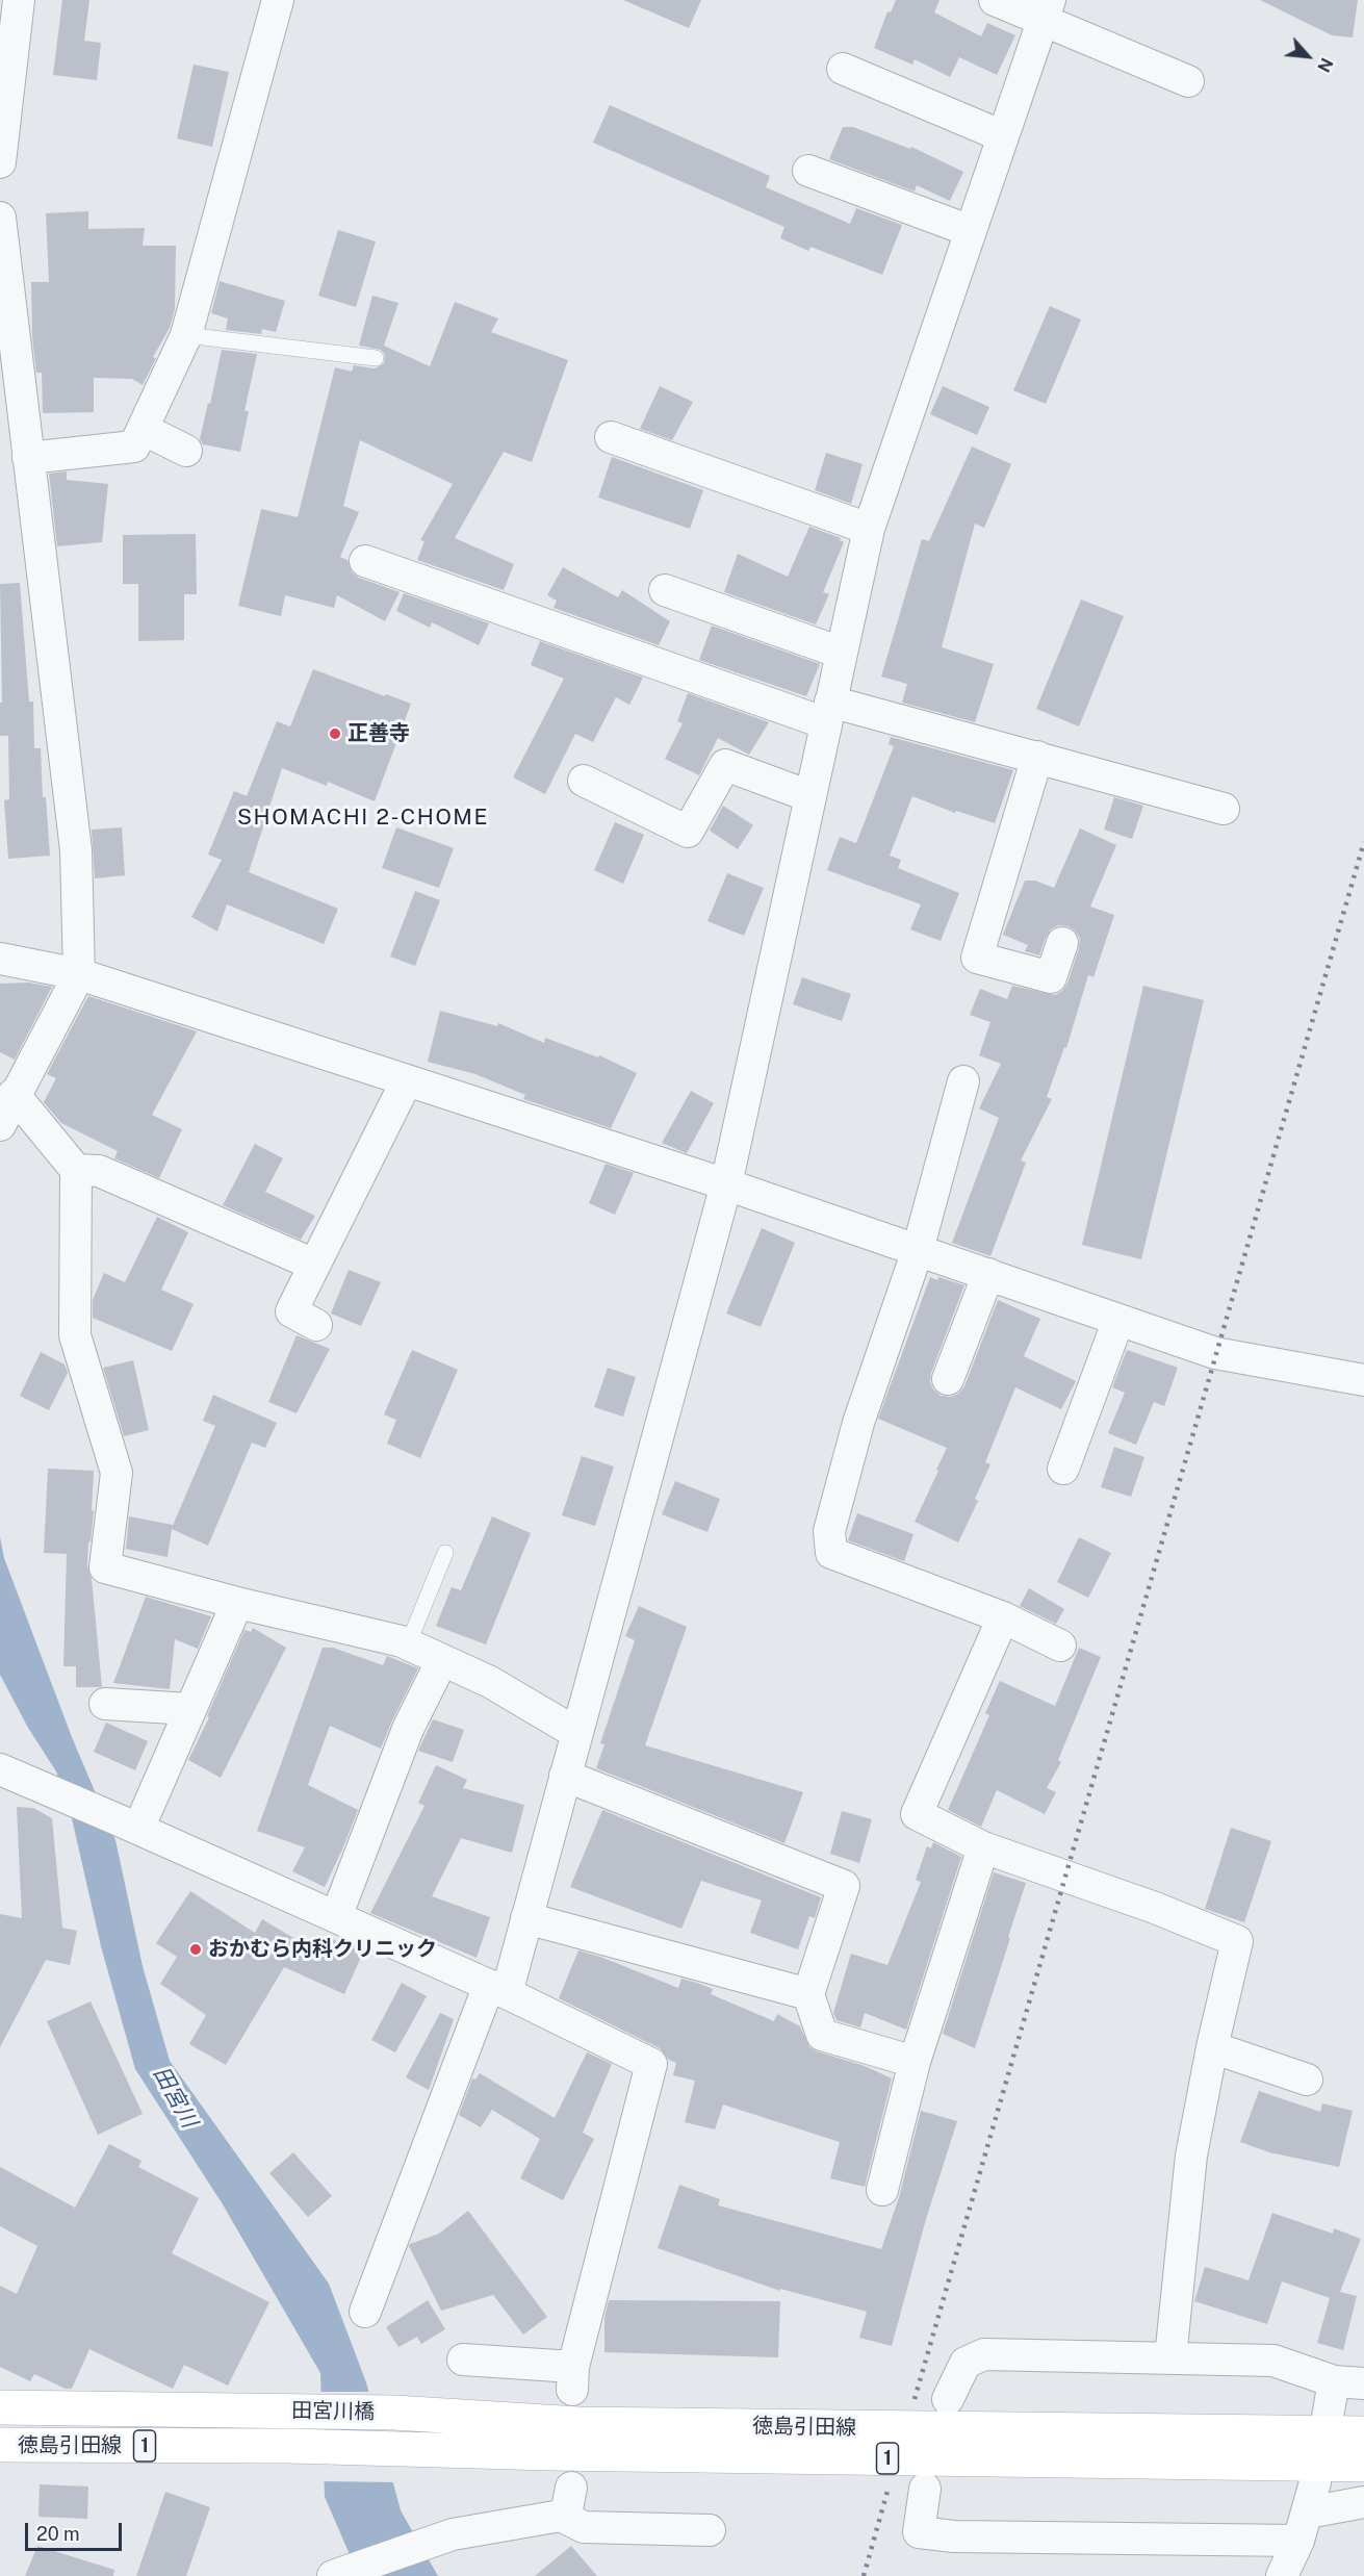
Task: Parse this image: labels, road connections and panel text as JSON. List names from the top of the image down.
{
  "streets": {
    "main road": ["田宮川橋", "徳島引田線", "1"]
  },
  "crossings": [
    ["田宮川橋", "徳島引田線"]
  ],
  "districts": ["SHOMACHI 2-CHOME"],
  "water": ["田宮川"],
  "places": ["正善寺", "おかむら内科クリニック"],
  "scale_bar": "20 m",
  "north": "bottom right"
}
